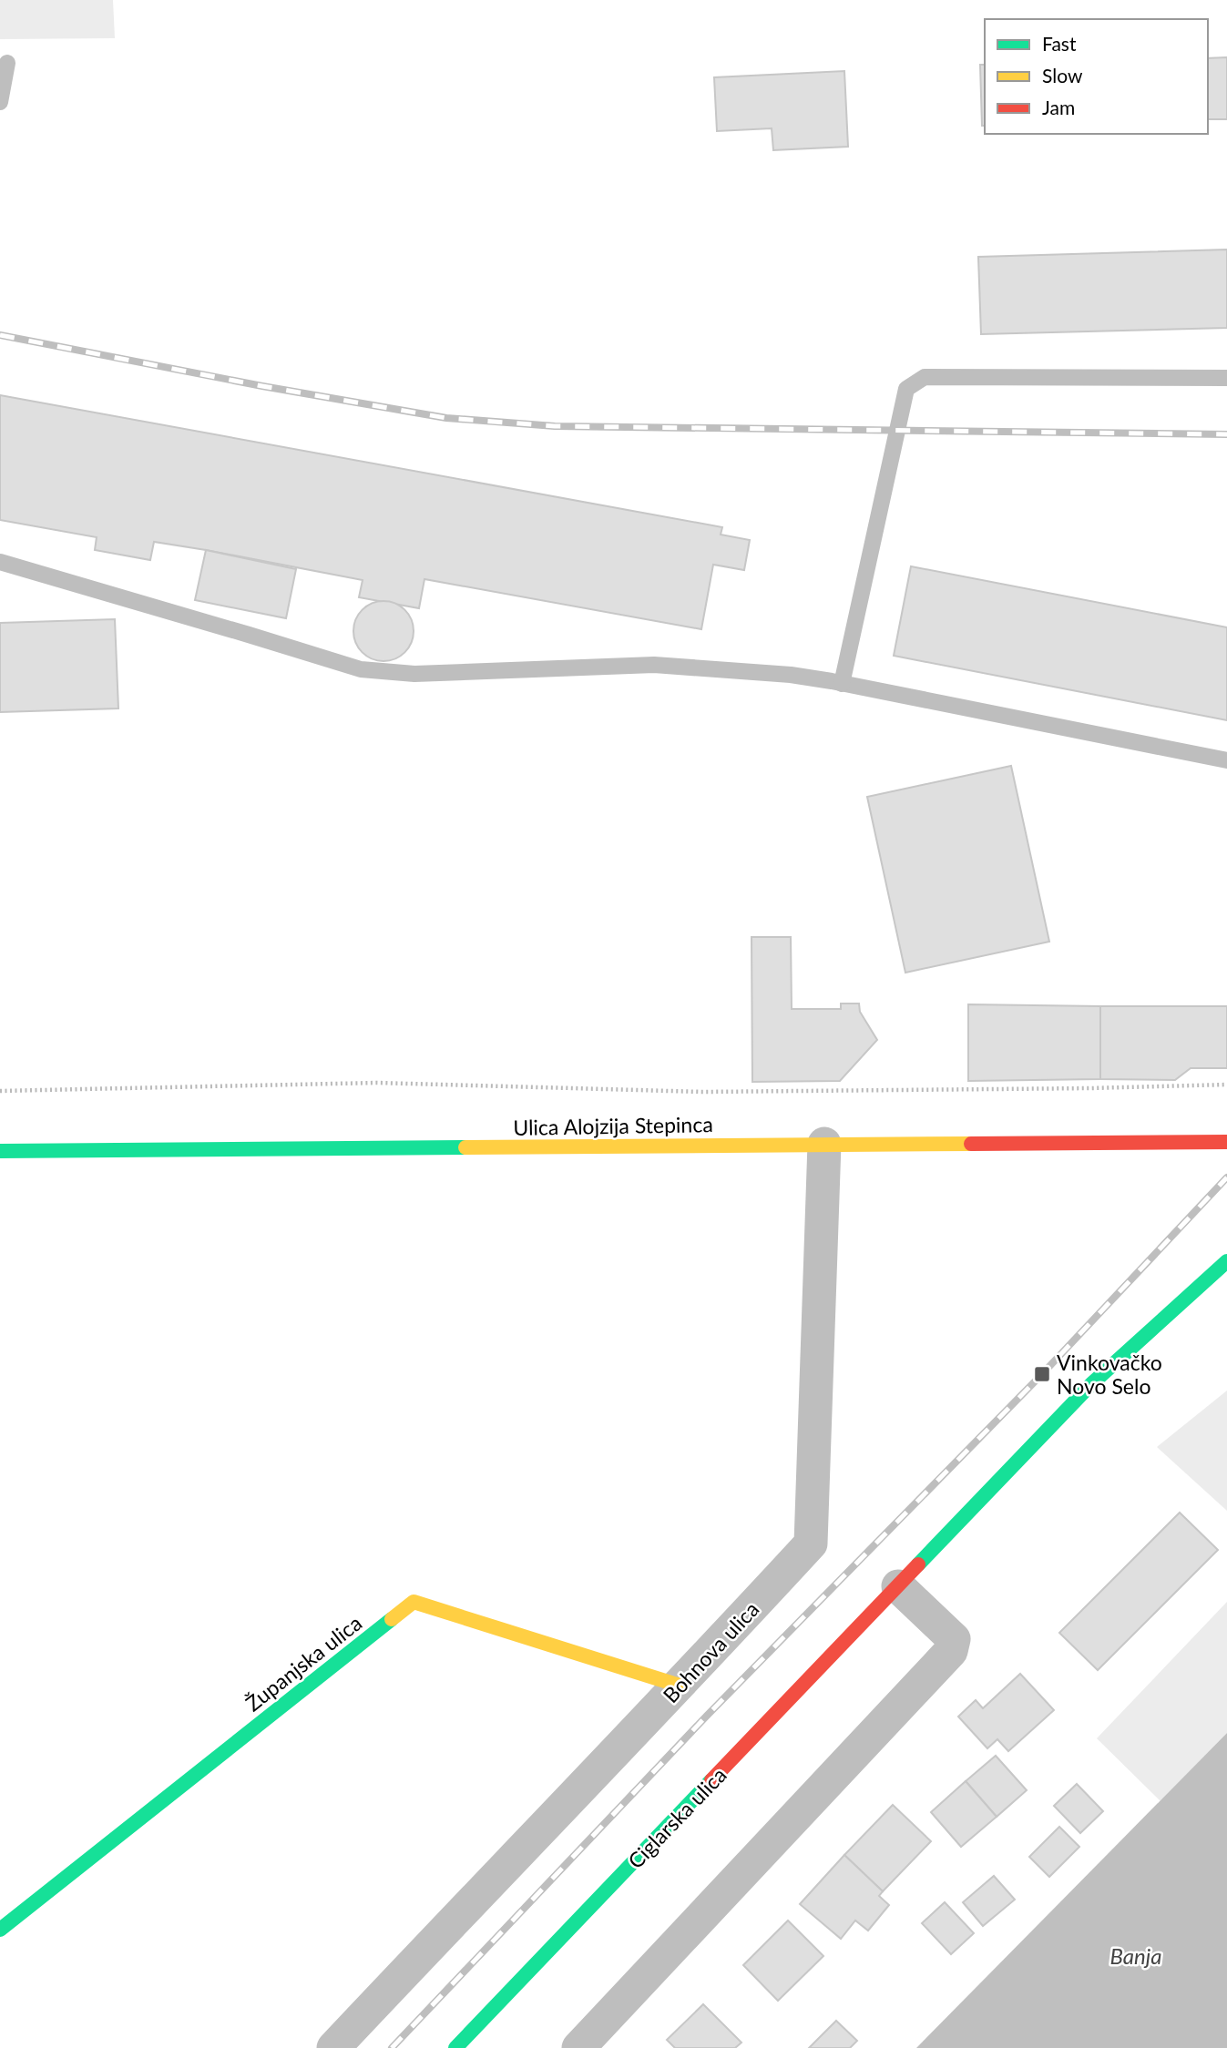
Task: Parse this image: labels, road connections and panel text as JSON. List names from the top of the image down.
{
  "streets": {
    "street": [
      "Ulica Alojzija Stepinca",
      "Bohnova ulica",
      "Županjska ulica",
      "Ciglarska ulica"
    ]
  },
  "crossings": [
    ["Ulica Alojzija Stepinca", "Bohnova ulica"],
    ["Bohnova ulica", "Županjska ulica"]
  ],
  "water": ["Banja"],
  "places": {
    "transit": ["Vinkovačko Novo Selo"]
  },
  "legend": ["Fast", "Slow", "Jam"]
}
